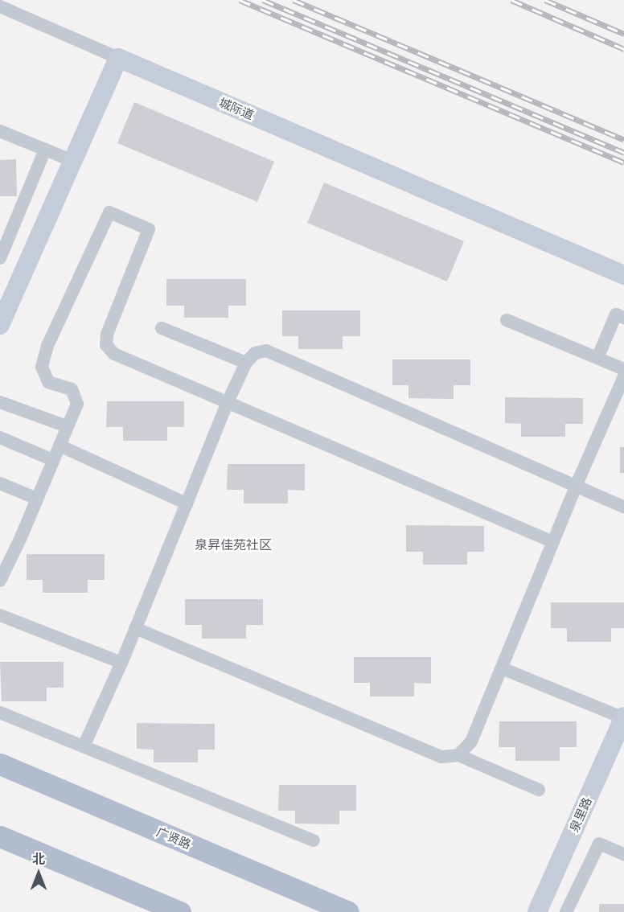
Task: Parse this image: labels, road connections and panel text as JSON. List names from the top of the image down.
{
  "streets": {
    "main road": ["广贤路"],
    "street": ["城际道", "泉里路"]
  },
  "districts": ["泉昇佳苑社区"],
  "north": "top"
}
